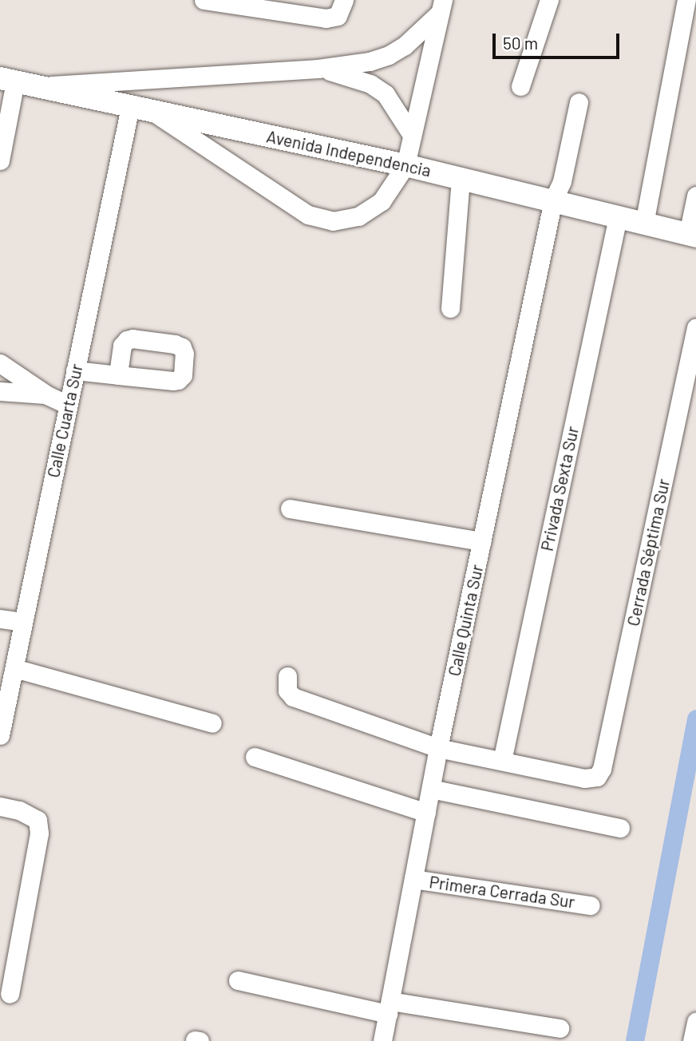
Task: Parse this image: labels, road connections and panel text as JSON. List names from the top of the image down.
{
  "streets": {
    "main road": ["Avenida Independencia"],
    "street": [
      "Calle Cuarta Sur",
      "Privada Sexta Sur",
      "Cerrada Séptima Sur",
      "Calle Quinta Sur",
      "Primera Cerrada Sur"
    ]
  },
  "crossings": [
    ["Avenida Independencia", "Calle Cuarta Sur"],
    ["Avenida Independencia", "Privada Sexta Sur"],
    ["Avenida Independencia", "Calle Quinta Sur"],
    ["Privada Sexta Sur", "Cerrada Séptima Sur"],
    ["Calle Quinta Sur", "Primera Cerrada Sur"]
  ],
  "scale_bar": "50 m"
}
